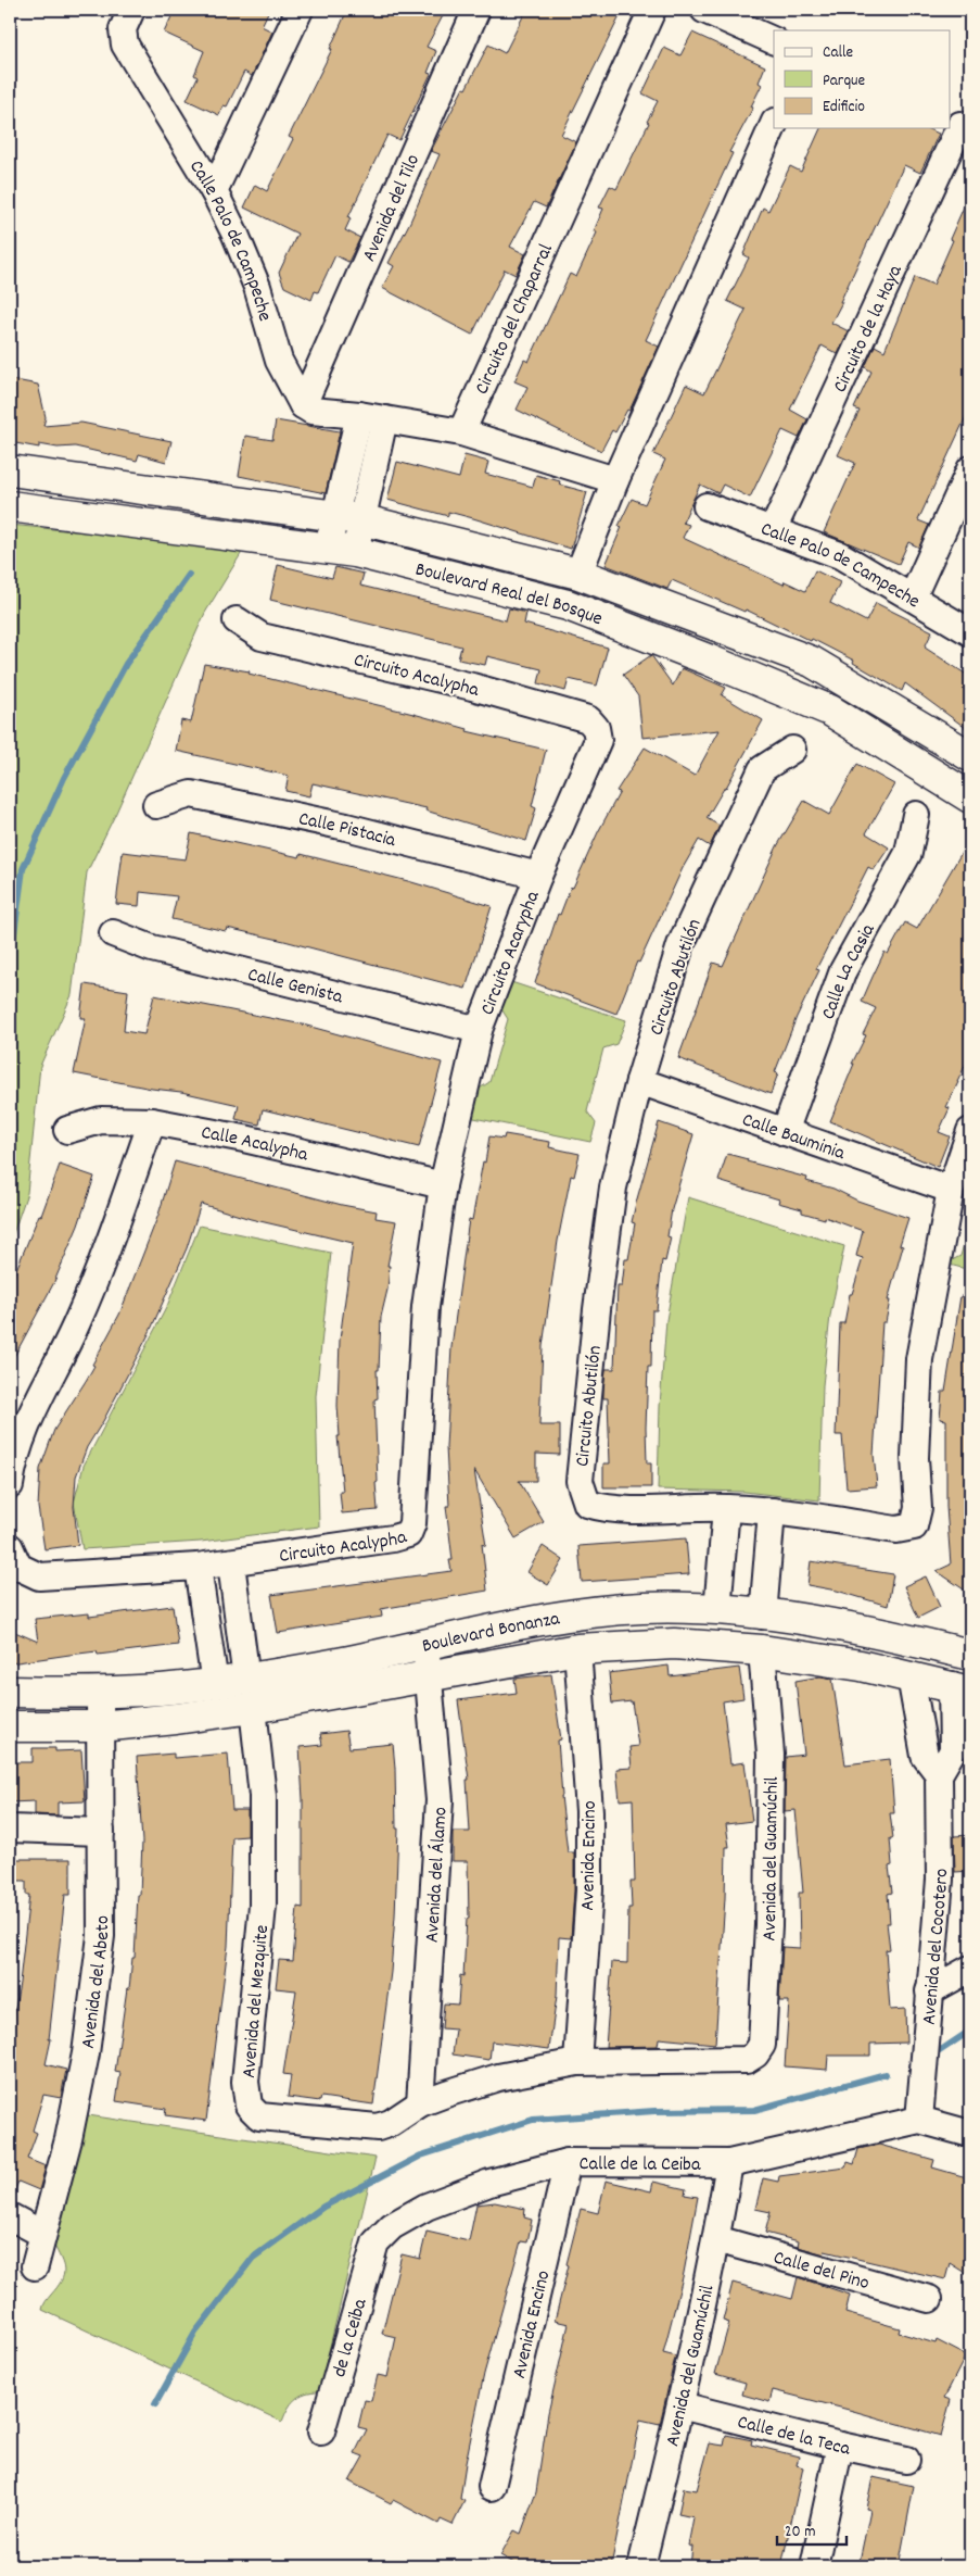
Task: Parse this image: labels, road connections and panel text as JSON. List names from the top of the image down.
{
  "streets": {
    "street": [
      "Avenida del Tilo",
      "Calle Palo de Campeche",
      "Circuito del Chaparral",
      "Circuito de la Haya",
      "Boulevard Real del Bosque",
      "Circuito Acalypha",
      "Calle Pistacia",
      "Circuito Acarypha",
      "Calle La Casia",
      "Circuito Abutilón",
      "Calle Genista",
      "Calle Bauminia",
      "Calle Acalypha",
      "Boulevard Bonanza",
      "Avenida Encino",
      "Avenida del Guamúchil",
      "Avenida del Álamo",
      "Avenida del Cocotero",
      "Avenida del Abeto",
      "Avenida del Mezquite",
      "Calle de la Ceiba",
      "Calle del Pino",
      "de la Ceiba",
      "Calle de la Teca"
    ]
  },
  "crossings": [
    ["Avenida del Tilo", "Calle Palo de Campeche"],
    ["Calle Palo de Campeche", "Circuito de la Haya"],
    ["Circuito Acalypha", "Circuito Acarypha"],
    ["Circuito Acalypha", "Calle Acalypha"],
    ["Circuito Acalypha", "Avenida del Mezquite"],
    ["Calle Pistacia", "Circuito Acarypha"],
    ["Circuito Acarypha", "Calle Genista"],
    ["Circuito Acarypha", "Calle Acalypha"],
    ["Calle La Casia", "Calle Bauminia"],
    ["Circuito Abutilón", "Calle Bauminia"],
    ["Boulevard Bonanza", "Avenida Encino"],
    ["Boulevard Bonanza", "Avenida del Guamúchil"],
    ["Boulevard Bonanza", "Avenida del Álamo"],
    ["Boulevard Bonanza", "Avenida del Abeto"],
    ["Boulevard Bonanza", "Avenida del Mezquite"],
    ["Avenida Encino", "Avenida del Mezquite"],
    ["Avenida Encino", "Calle de la Ceiba"],
    ["Avenida del Guamúchil", "Avenida del Mezquite"],
    ["Avenida del Guamúchil", "Calle de la Ceiba"],
    ["Avenida del Guamúchil", "Calle del Pino"],
    ["Avenida del Guamúchil", "Calle de la Teca"],
    ["Avenida del Álamo", "Avenida del Mezquite"],
    ["Avenida del Cocotero", "Calle de la Ceiba"],
    ["Calle de la Ceiba", "de la Ceiba"]
  ],
  "legend": ["Calle", "Parque", "Edificio"],
  "scale_bar": "20 m"
}
